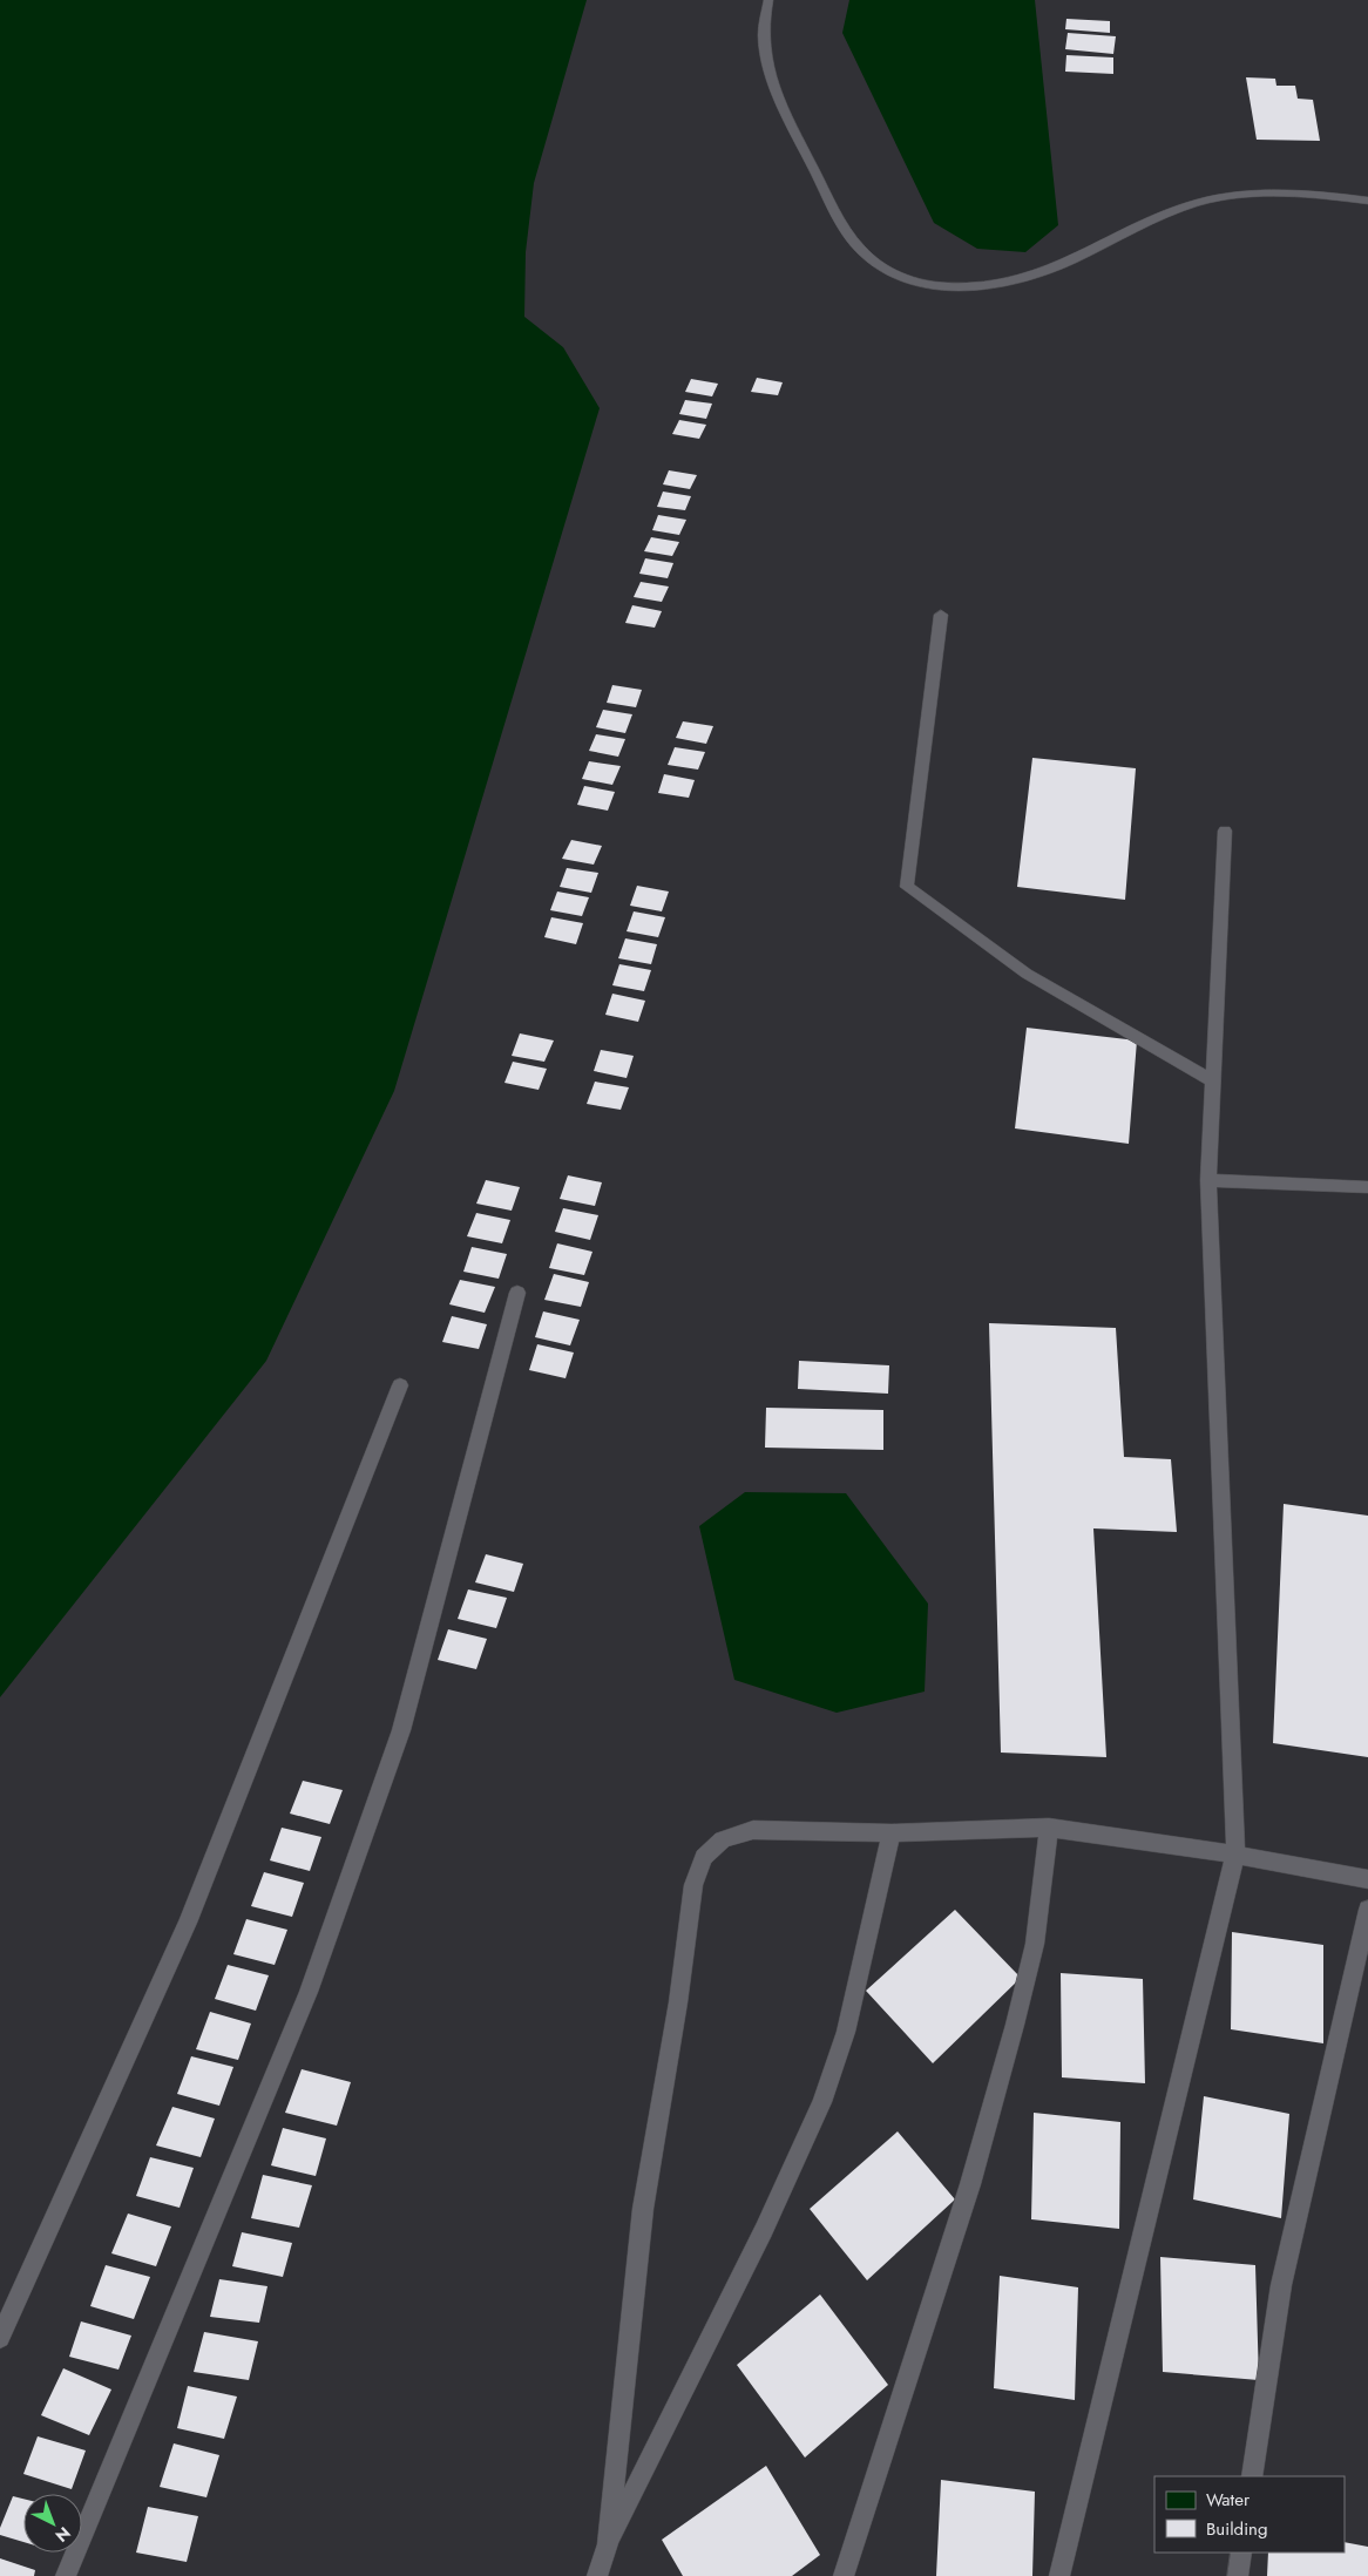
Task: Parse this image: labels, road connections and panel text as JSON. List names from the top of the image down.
{
  "legend": ["Water", "Building"],
  "north": "bottom right"
}
